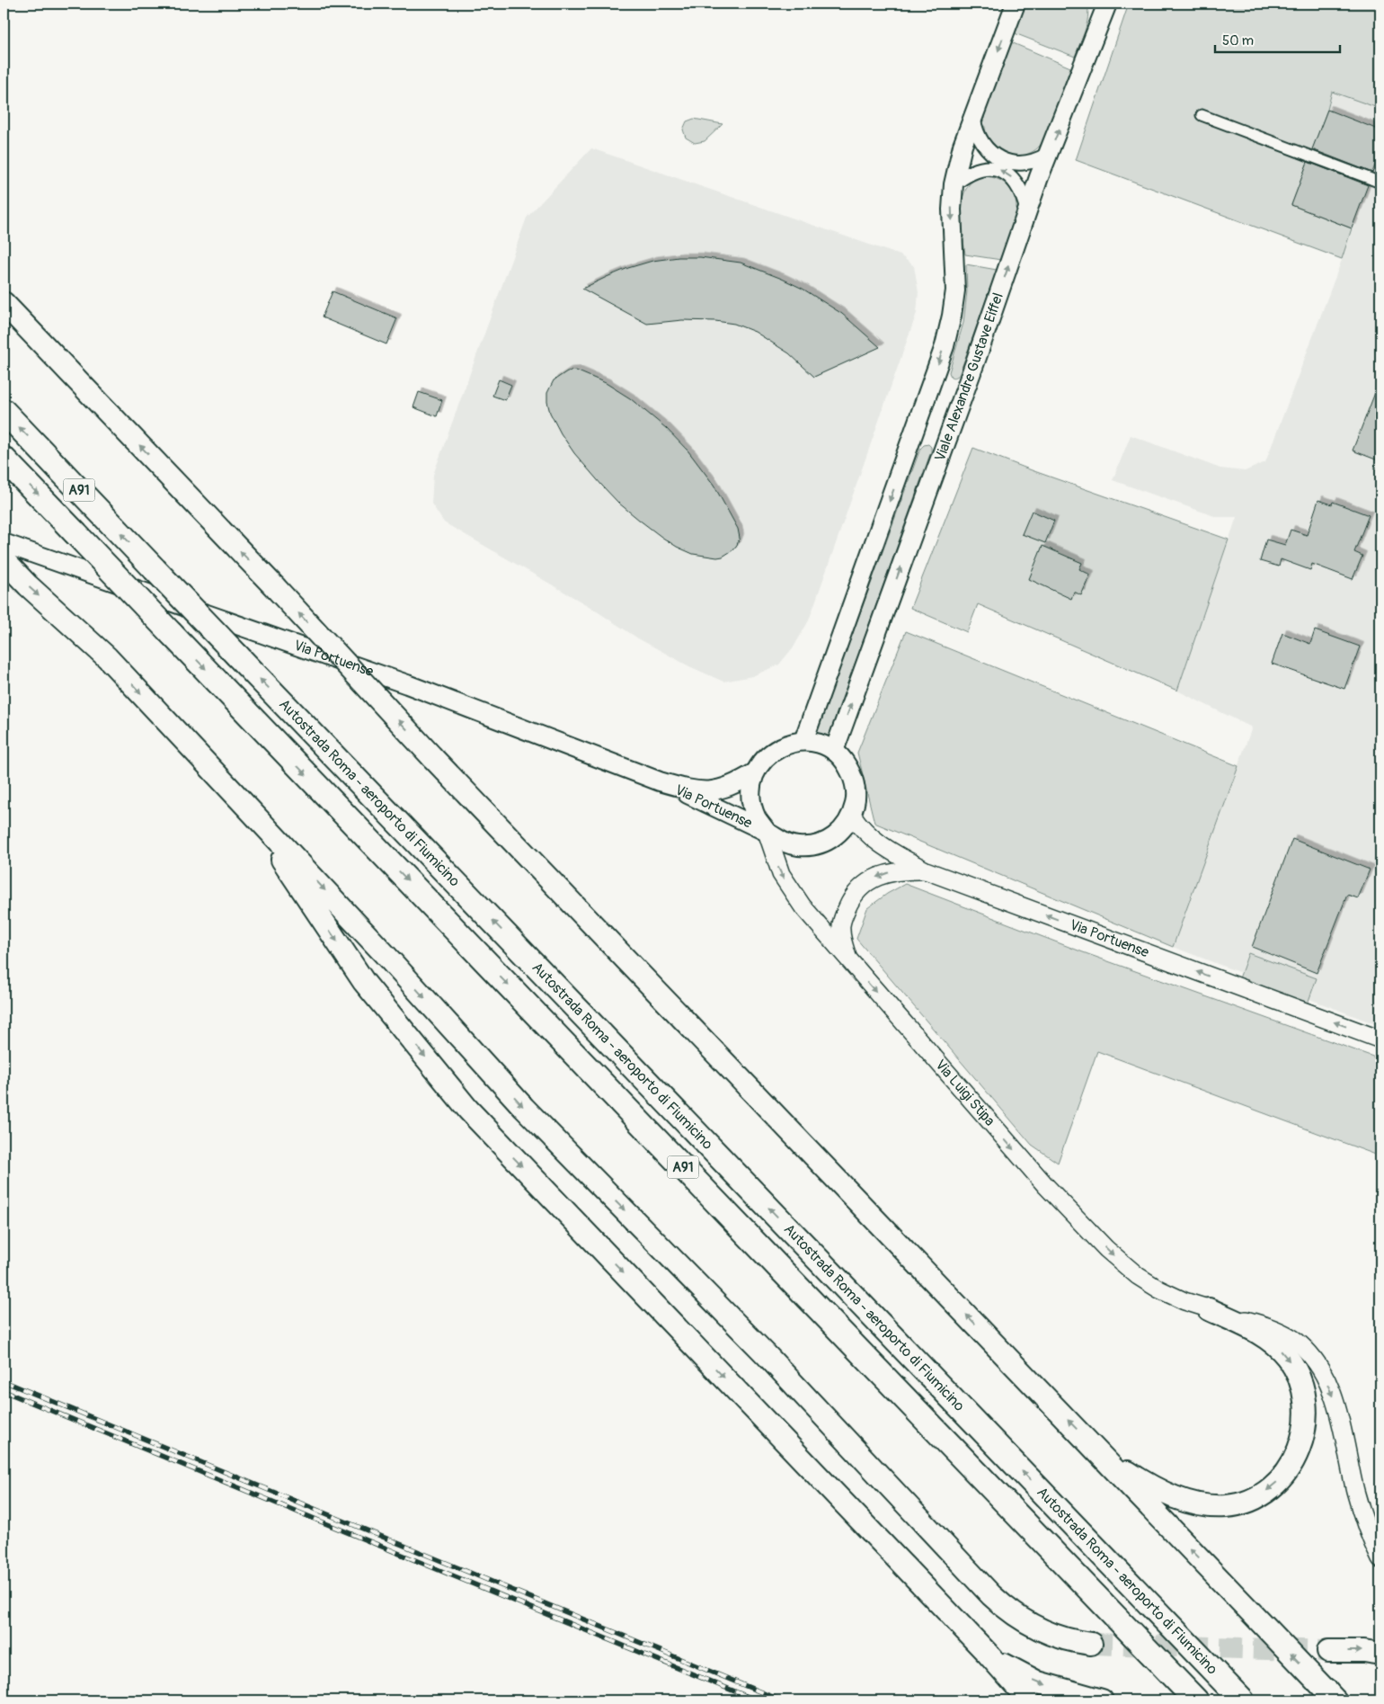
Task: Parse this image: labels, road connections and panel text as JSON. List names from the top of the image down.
{
  "streets": {
    "highway": ["A91", "Autostrada Roma - aeroporto di Fiumicino"],
    "main road": ["Viale Alexandre Gustave Eiffel", "Via Portuense"],
    "street": ["Via Luigi Stipa"]
  },
  "crossings": [
    ["Viale Alexandre Gustave Eiffel", "Via Portuense"],
    ["Viale Alexandre Gustave Eiffel", "Via Luigi Stipa"],
    ["Via Portuense", "Via Luigi Stipa"]
  ],
  "one_way": ["Via Luigi Stipa"],
  "scale_bar": "50 m"
}
